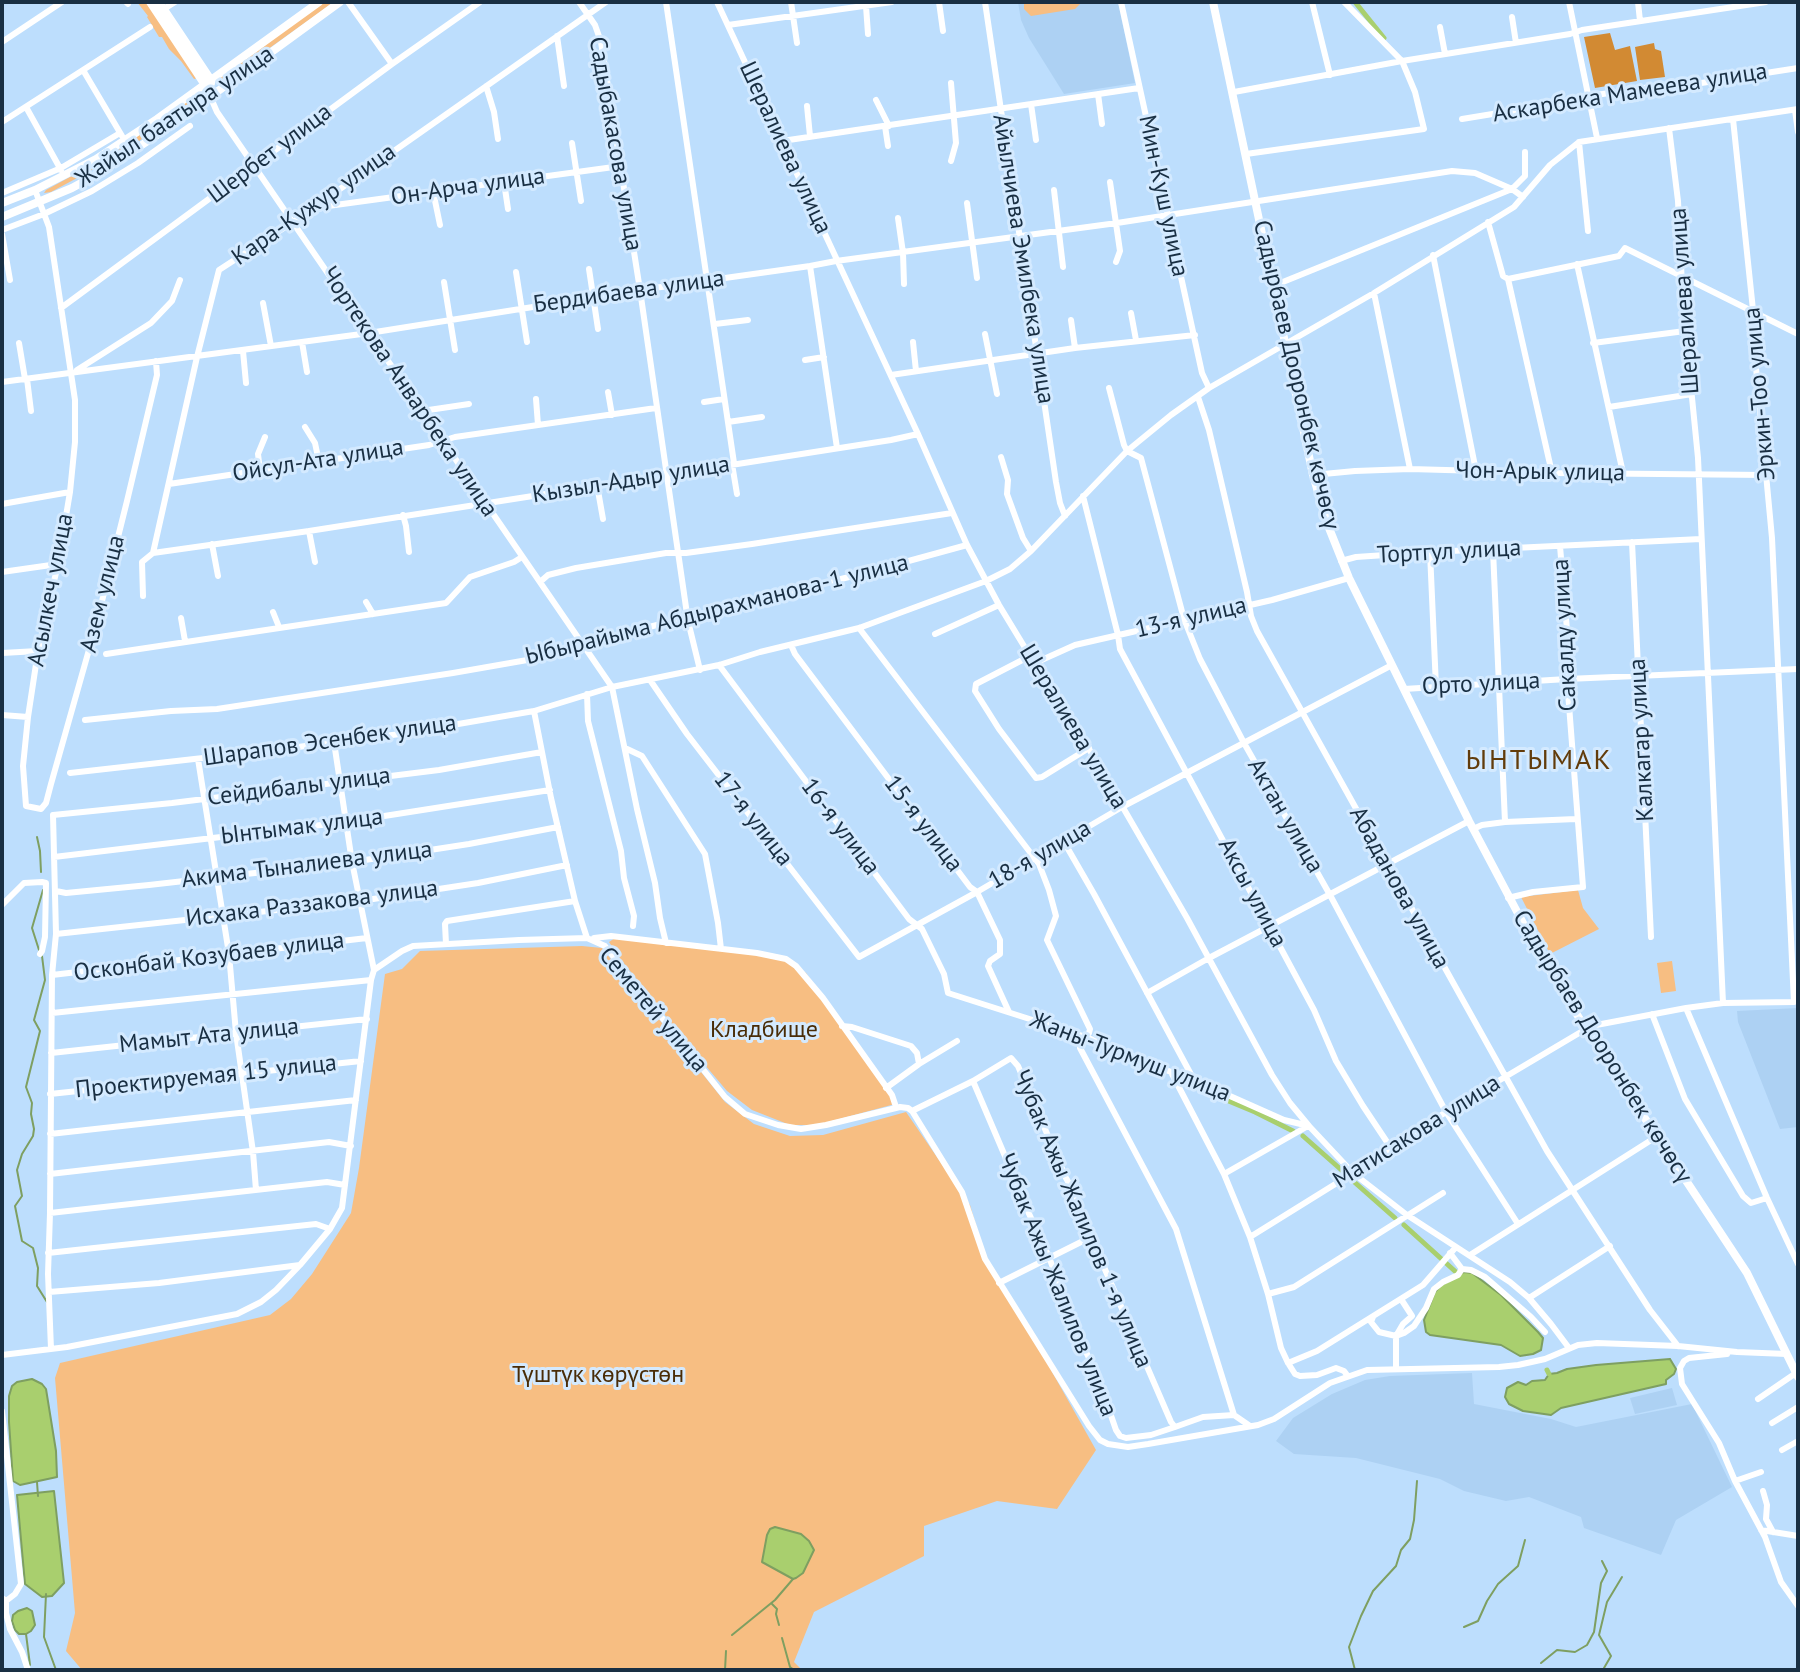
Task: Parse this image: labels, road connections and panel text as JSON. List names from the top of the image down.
{
  "streets": {
    "main road": ["Жайыл баатыра улица", "Садырбаев Дооронбек көчөсү"],
    "street": [
      "Аскарбека Мамеева улица",
      "Садыбакасова улица",
      "Шералиева улица",
      "Шербет улица",
      "Он-Арча улица",
      "Мин-Куш улица",
      "Кара-Кужур улица",
      "Айылчиева Эмилбека улица",
      "Бердибаева улица",
      "Чортекова Анварбека улица",
      "Эркин-Тоо улица",
      "Ойсул-Ата улица",
      "Чон-Арык улица",
      "Кызыл-Адыр улица",
      "Тортгул улица",
      "Асылкеч улица",
      "Азем улица",
      "Ыбырайыма Абдырахманова-1 улица",
      "13-я улица",
      "Сакалду улица",
      "Орто улица",
      "Калкагар улица",
      "Шарапов Эсенбек улица",
      "Сейдибалы улица",
      "Актан улица",
      "17-я улица",
      "15-я улица",
      "Ынтымак улица",
      "16-я улица",
      "18-я улица",
      "Акима Тыналиева улица",
      "Абаданова улица",
      "Аксы улица",
      "Исхака Раззакова улица",
      "Осконбай Козубаев улица",
      "Семетей улица",
      "Мамыт Ата улица",
      "Жаны-Турмуш улица",
      "Проектируемая 15 улица",
      "Матисакова улица",
      "Чубак Ажы Жалилов 1-я улица",
      "Чубак Ажы Жалилов улица"
    ]
  },
  "crossings": [
    ["Жайыл баатыра улица", "Чортекова Анварбека улица"],
    ["Жайыл баатыра улица", "Асылкеч улица"],
    ["Садыбакасова улица", "Он-Арча улица"],
    ["Садыбакасова улица", "Кара-Кужур улица"],
    ["Садыбакасова улица", "Бердибаева улица"],
    ["Садыбакасова улица", "Ойсул-Ата улица"],
    ["Садыбакасова улица", "Кызыл-Адыр улица"],
    ["Садыбакасова улица", "Ыбырайыма Абдырахманова-1 улица"],
    ["Садыбакасова улица", "Шарапов Эсенбек улица"],
    ["Шералиева улица", "Бердибаева улица"],
    ["Шералиева улица", "Чон-Арык улица"],
    ["Шералиева улица", "Кызыл-Адыр улица"],
    ["Шералиева улица", "Тортгул улица"],
    ["Шералиева улица", "Ыбырайыма Абдырахманова-1 улица"],
    ["Шералиева улица", "13-я улица"],
    ["Шералиева улица", "Орто улица"],
    ["Шералиева улица", "Шарапов Эсенбек улица"],
    ["Шералиева улица", "18-я улица"],
    ["Шералиева улица", "Жаны-Турмуш улица"],
    ["Шералиева улица", "Матисакова улица"],
    ["Шербет улица", "Чортекова Анварбека улица"],
    ["Шербет улица", "Асылкеч улица"],
    ["Он-Арча улица", "Кара-Кужур улица"],
    ["Мин-Куш улица", "Бердибаева улица"],
    ["Мин-Куш улица", "Шарапов Эсенбек улица"],
    ["Кара-Кужур улица", "Бердибаева улица"],
    ["Кара-Кужур улица", "Чортекова Анварбека улица"],
    ["Кара-Кужур улица", "Ойсул-Ата улица"],
    ["Кара-Кужур улица", "Кызыл-Адыр улица"],
    ["Айылчиева Эмилбека улица", "Бердибаева улица"],
    ["Айылчиева Эмилбека улица", "Шарапов Эсенбек улица"],
    ["Бердибаева улица", "Садырбаев Дооронбек көчөсү"],
    ["Бердибаева улица", "Чортекова Анварбека улица"],
    ["Бердибаева улица", "Асылкеч улица"],
    ["Бердибаева улица", "Азем улица"],
    ["Бердибаева улица", "Шарапов Эсенбек улица"],
    ["Садырбаев Дооронбек көчөсү", "Чон-Арык улица"],
    ["Садырбаев Дооронбек көчөсү", "Тортгул улица"],
    ["Садырбаев Дооронбек көчөсү", "13-я улица"],
    ["Садырбаев Дооронбек көчөсү", "Сакалду улица"],
    ["Садырбаев Дооронбек көчөсү", "Орто улица"],
    ["Садырбаев Дооронбек көчөсү", "Шарапов Эсенбек улица"],
    ["Садырбаев Дооронбек көчөсү", "18-я улица"],
    ["Садырбаев Дооронбек көчөсү", "Матисакова улица"],
    ["Чортекова Анварбека улица", "Ойсул-Ата улица"],
    ["Чортекова Анварбека улица", "Кызыл-Адыр улица"],
    ["Чортекова Анварбека улица", "Ыбырайыма Абдырахманова-1 улица"],
    ["Чортекова Анварбека улица", "Шарапов Эсенбек улица"],
    ["Эркин-Тоо улица", "Чон-Арык улица"],
    ["Эркин-Тоо улица", "Орто улица"],
    ["Эркин-Тоо улица", "Матисакова улица"],
    ["Тортгул улица", "Сакалду улица"],
    ["Тортгул улица", "Калкагар улица"],
    ["Асылкеч улица", "Азем улица"],
    ["13-я улица", "Актан улица"],
    ["13-я улица", "Абаданова улица"],
    ["13-я улица", "Аксы улица"],
    ["Сакалду улица", "Орто улица"],
    ["Орто улица", "Калкагар улица"],
    ["Шарапов Эсенбек улица", "Актан улица"],
    ["Шарапов Эсенбек улица", "17-я улица"],
    ["Шарапов Эсенбек улица", "15-я улица"],
    ["Шарапов Эсенбек улица", "16-я улица"],
    ["Шарапов Эсенбек улица", "Абаданова улица"],
    ["Шарапов Эсенбек улица", "Аксы улица"],
    ["Сейдибалы улица", "Ынтымак улица"],
    ["Актан улица", "18-я улица"],
    ["Актан улица", "Матисакова улица"],
    ["17-я улица", "18-я улица"],
    ["15-я улица", "18-я улица"],
    ["15-я улица", "Жаны-Турмуш улица"],
    ["16-я улица", "18-я улица"],
    ["16-я улица", "Жаны-Турмуш улица"],
    ["18-я улица", "Абаданова улица"],
    ["18-я улица", "Аксы улица"],
    ["Абаданова улица", "Матисакова улица"],
    ["Аксы улица", "Матисакова улица"],
    ["Семетей улица", "Чубак Ажы Жалилов 1-я улица"],
    ["Чубак Ажы Жалилов 1-я улица", "Чубак Ажы Жалилов улица"]
  ],
  "districts": ["ЫНТЫМАК"],
  "parks": ["Кладбище", "Түштүк көрүстөн"]
}
